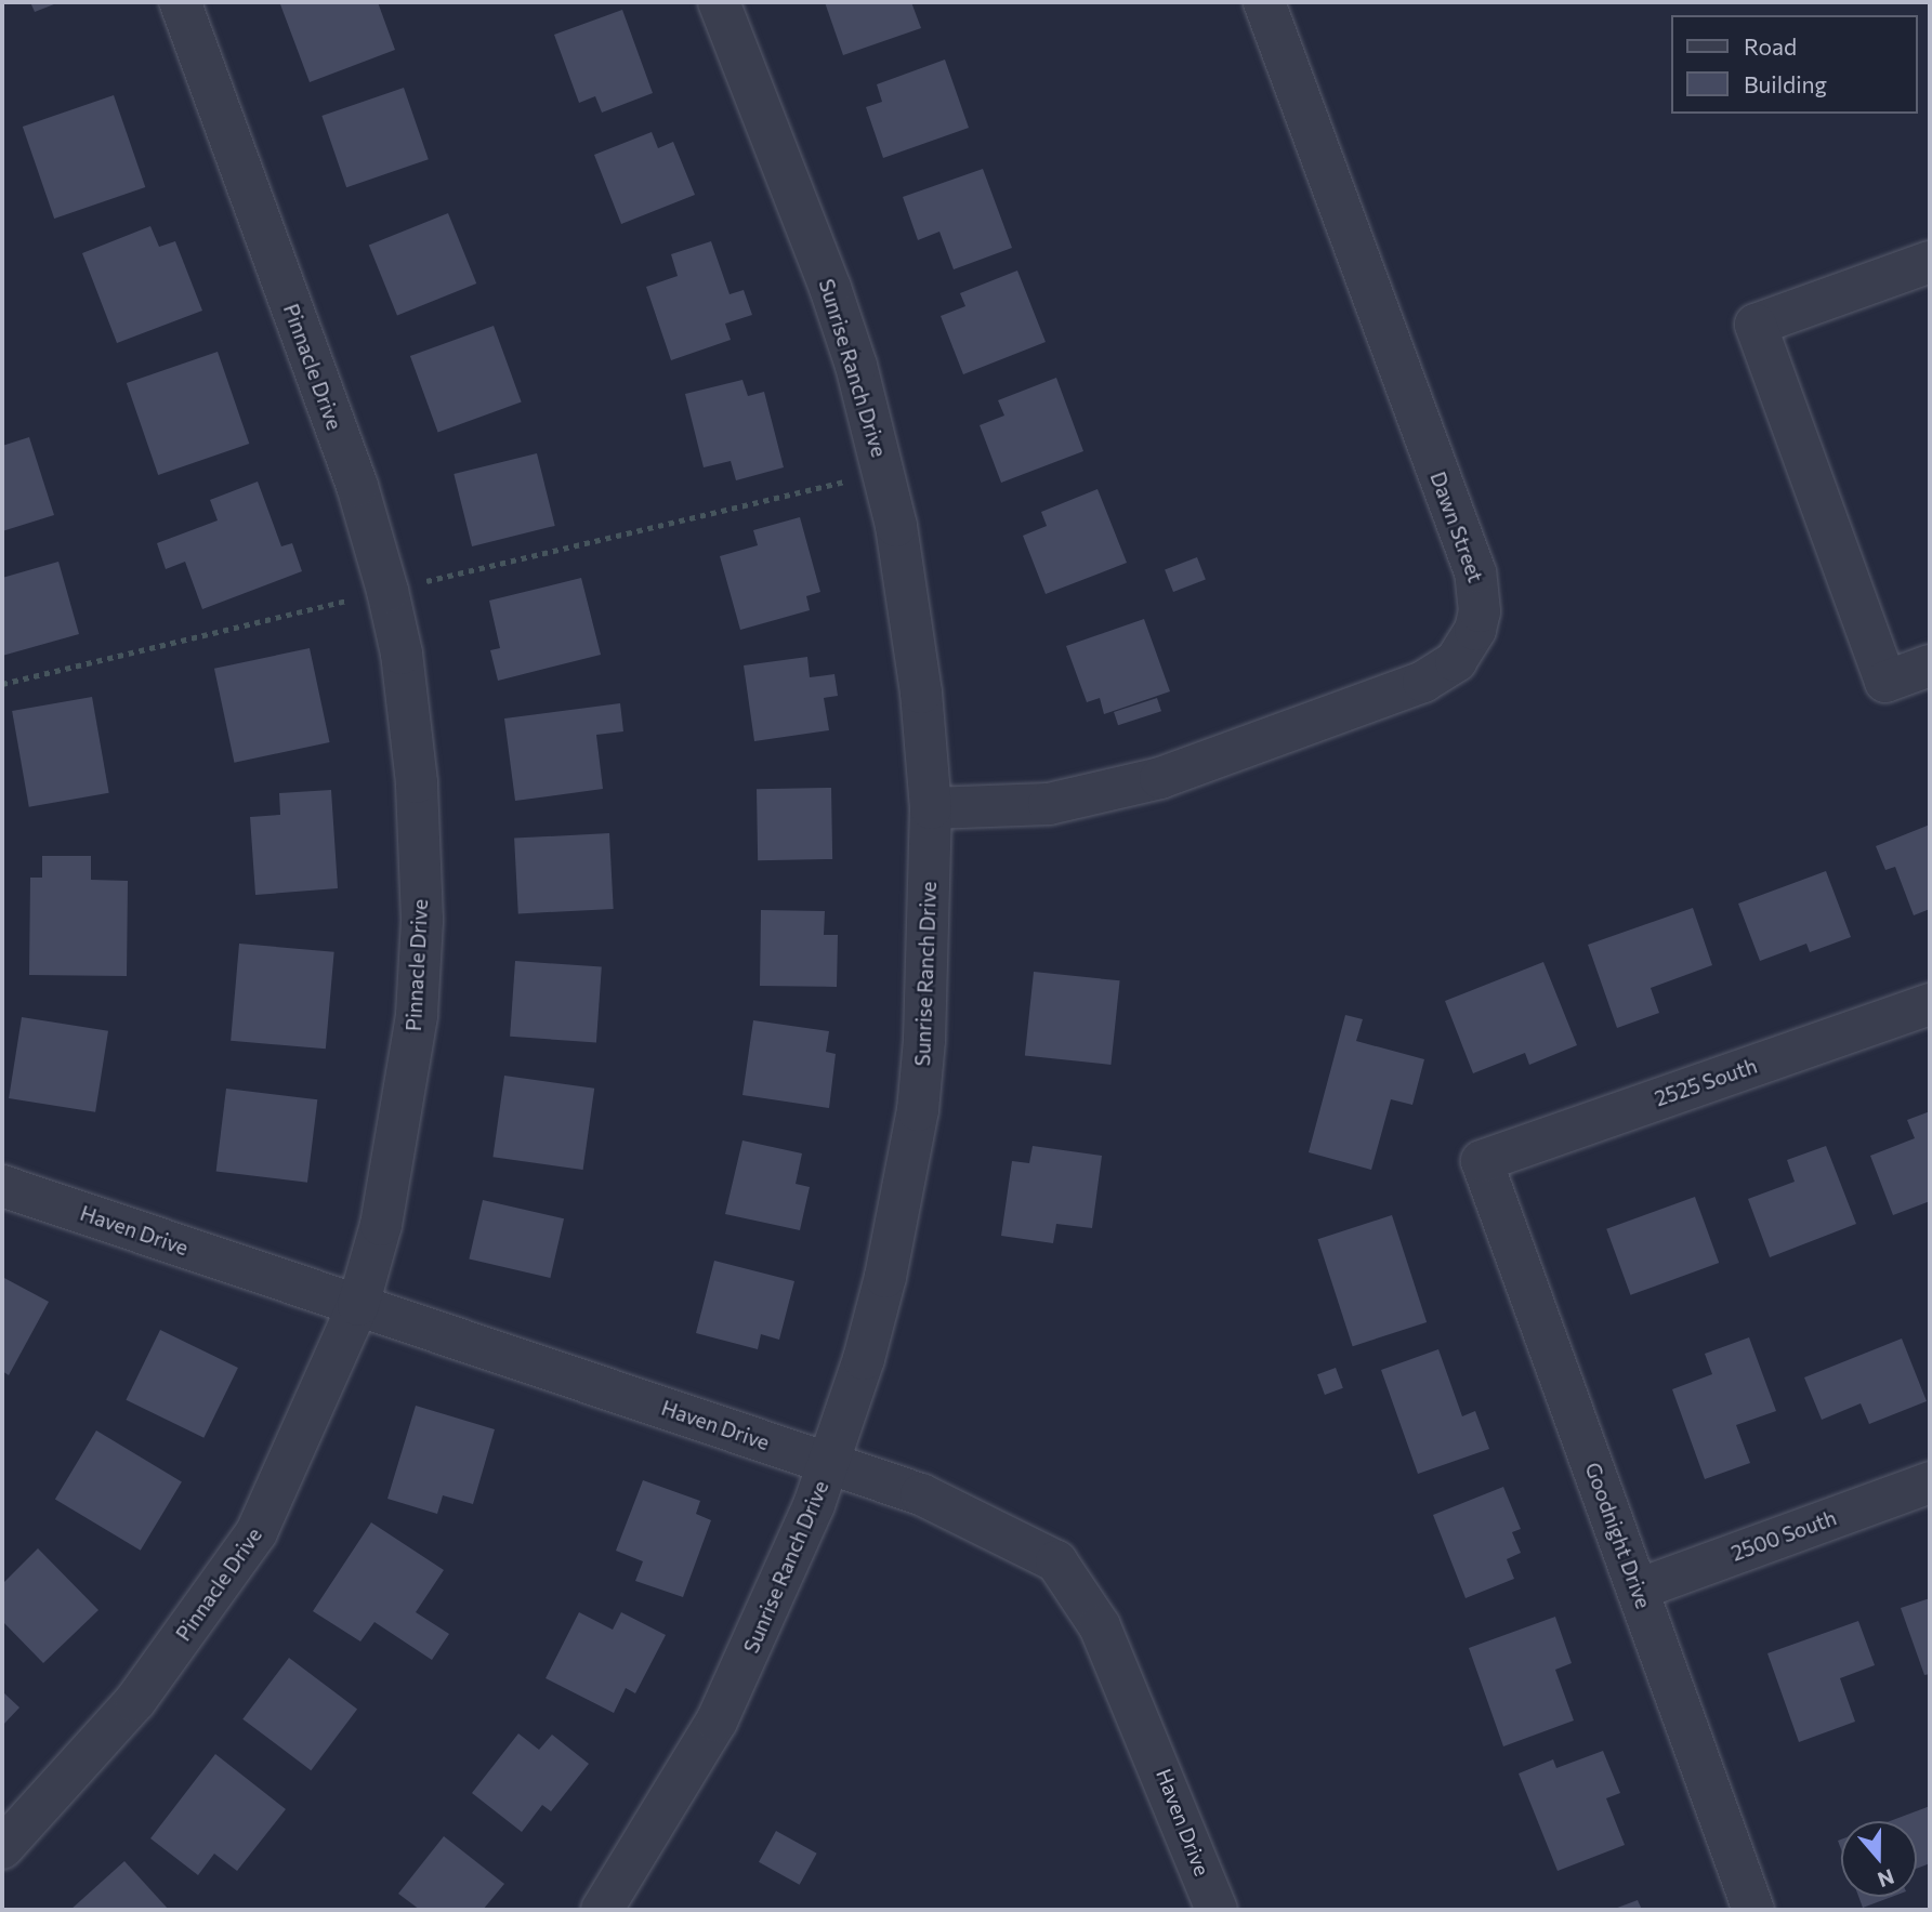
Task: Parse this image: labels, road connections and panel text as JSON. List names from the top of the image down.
{
  "streets": {
    "street": [
      "Pinnacle Drive",
      "Sunrise Ranch Drive",
      "Dawn Street",
      "2525 South",
      "Haven Drive",
      "Goodnight Drive",
      "2500 South"
    ]
  },
  "crossings": [
    ["Pinnacle Drive", "Haven Drive"],
    ["Sunrise Ranch Drive", "Dawn Street"],
    ["Sunrise Ranch Drive", "Haven Drive"],
    ["2525 South", "Goodnight Drive"],
    ["Goodnight Drive", "2500 South"]
  ],
  "legend": ["Road", "Building"],
  "north": "bottom"
}
